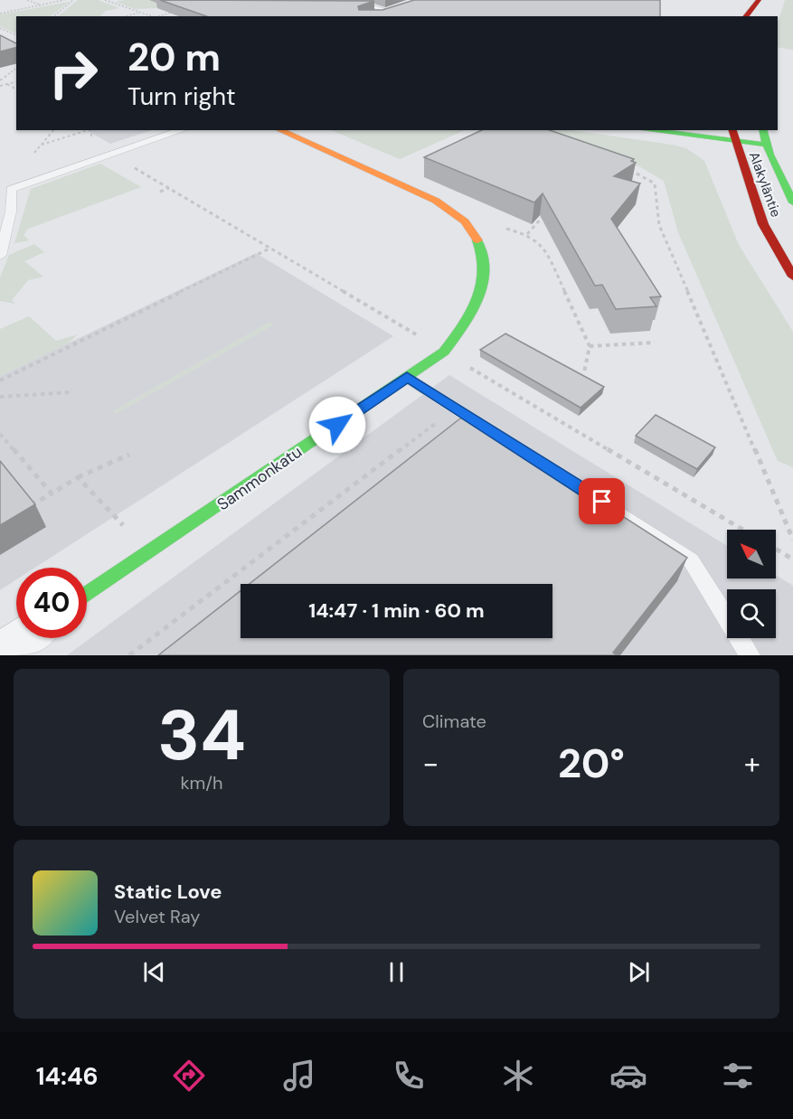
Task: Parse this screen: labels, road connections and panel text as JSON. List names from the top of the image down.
{
  "streets": {
    "street": ["Alakyläntie", "Sammonkatu"]
  },
  "north": "top left",
  "page": {
    "turn": ["20 m", "Turn right"],
    "limit": "40",
    "trip": "14:47 · 1 min · 60 m",
    "tile": [
      ["34", "km/h"],
      "Climate"
    ],
    "heat": ["−", "20°", "+"],
    "song": ["Static Love", "Velvet Ray"],
    "tabs": "14:46"
  }
}
